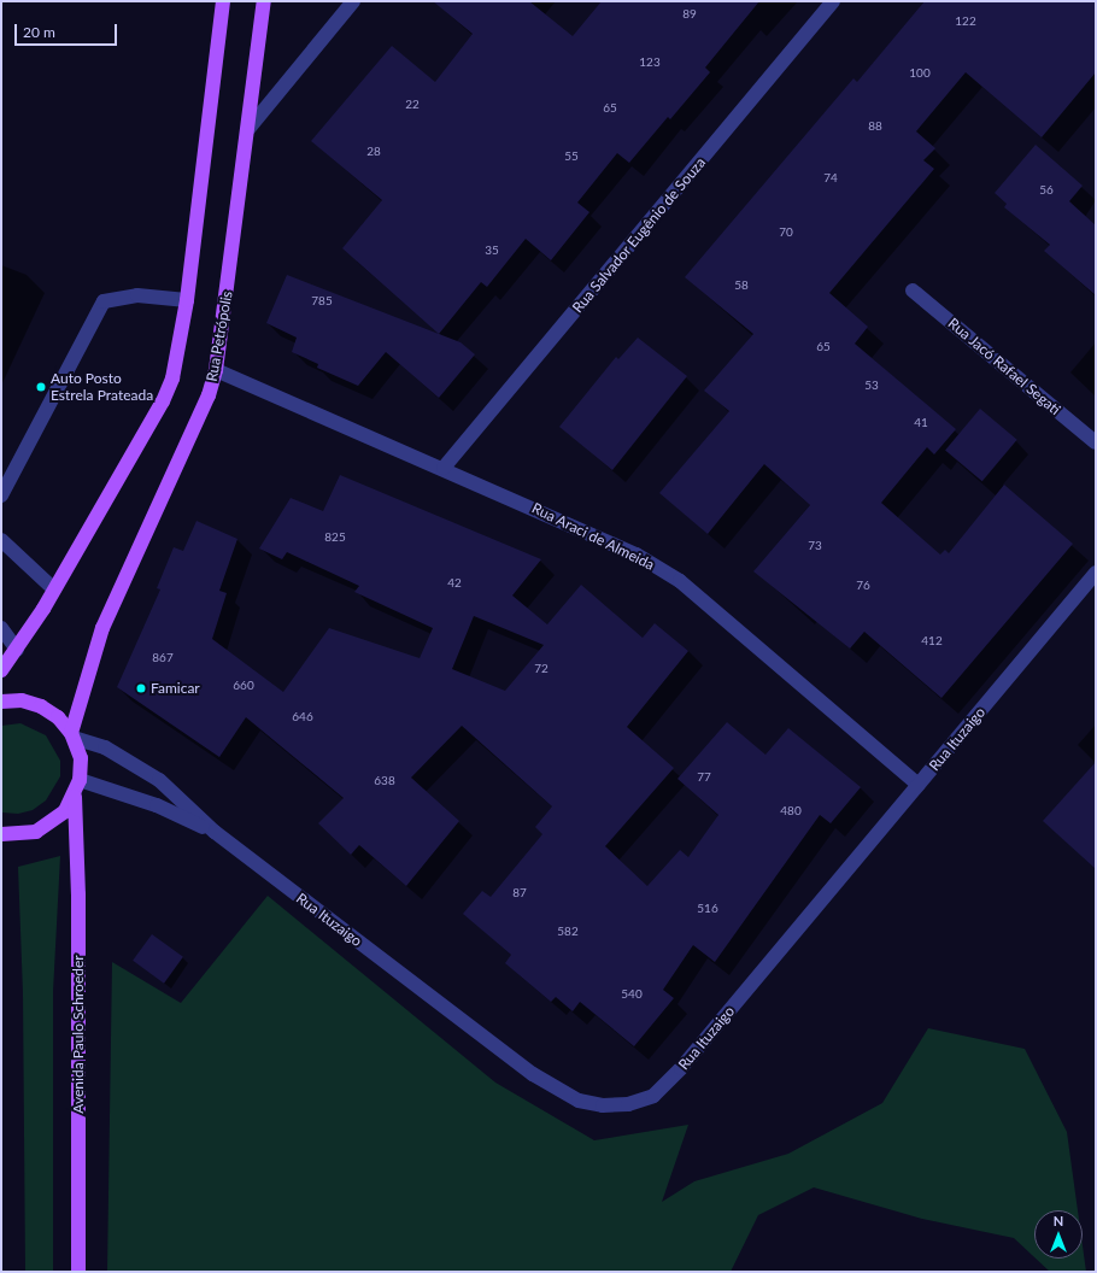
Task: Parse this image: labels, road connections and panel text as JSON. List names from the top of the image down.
{
  "streets": {
    "main road": ["Rua Petrópolis", "Avenida Paulo Schroeder"],
    "street": [
      "Rua Salvador Eugênio de Souza",
      "Rua Jacó Rafael Segati",
      "Rua Araci de Almeida",
      "Rua Ituzaigo"
    ]
  },
  "crossings": [
    ["Rua Salvador Eugênio de Souza", "Rua Araci de Almeida"],
    ["Rua Petrópolis", "Rua Araci de Almeida"],
    ["Rua Petrópolis", "Rua Ituzaigo"],
    ["Rua Araci de Almeida", "Rua Ituzaigo"]
  ],
  "places": ["Auto Posto Estrela Prateada", "Famicar"],
  "house_numbers": [
    "89",
    "122",
    "123",
    "100",
    "22",
    "65",
    "88",
    "28",
    "55",
    "74",
    "56",
    "70",
    "35",
    "58",
    "785",
    "65",
    "53",
    "41",
    "825",
    "73",
    "42",
    "76",
    "412",
    "867",
    "72",
    "660",
    "646",
    "77",
    "638",
    "480",
    "87",
    "516",
    "582",
    "540"
  ],
  "scale_bar": "20 m",
  "north": "top"
}
